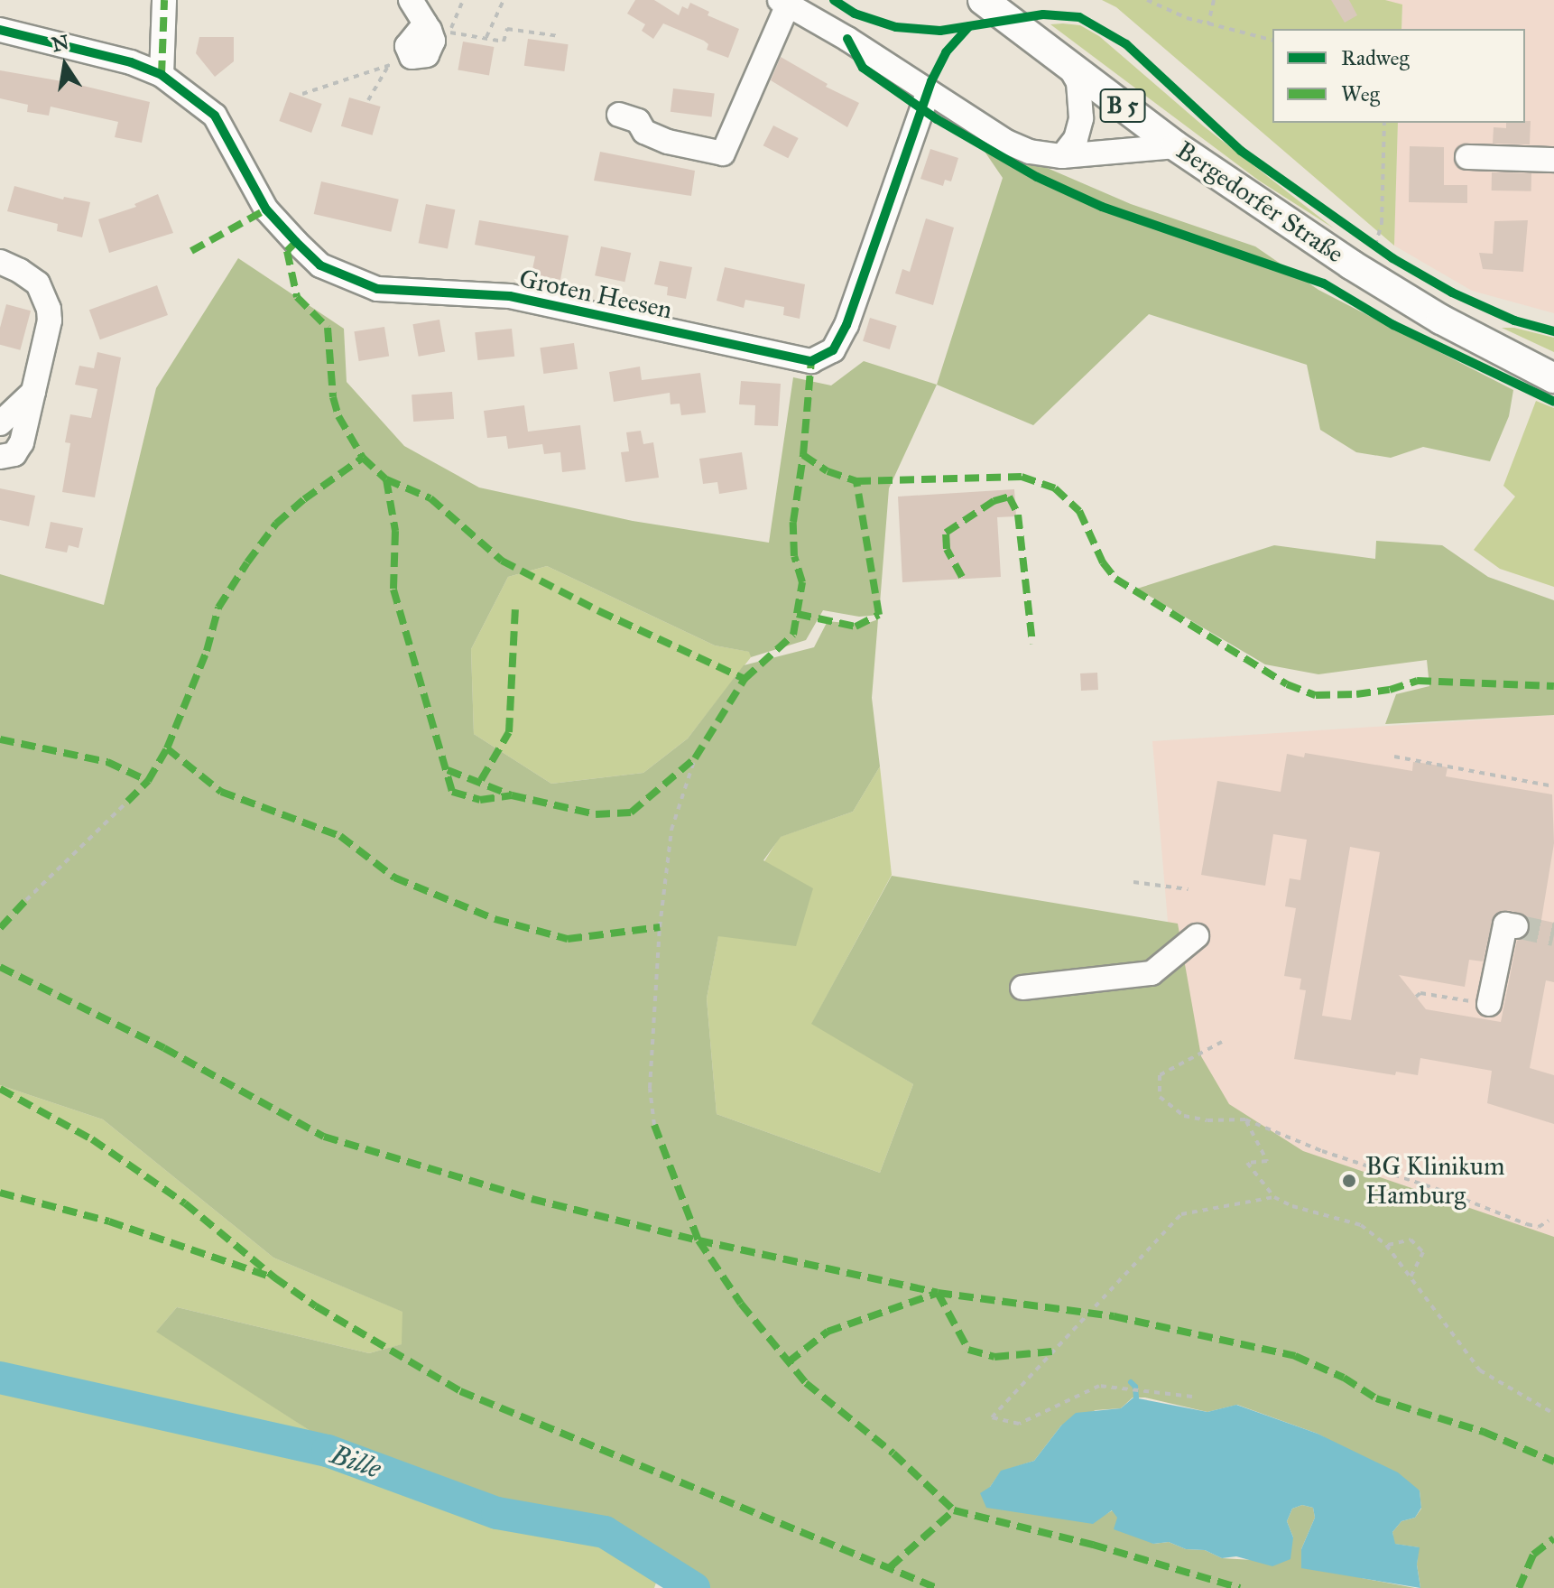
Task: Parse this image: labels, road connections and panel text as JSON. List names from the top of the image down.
{
  "streets": {
    "main road": ["B 5", "Bergedorfer Straße"],
    "street": ["Groten Heesen"]
  },
  "water": ["Bille"],
  "places": ["BG Klinikum Hamburg"],
  "legend": ["Radweg", "Weg"],
  "north": "top"
}
